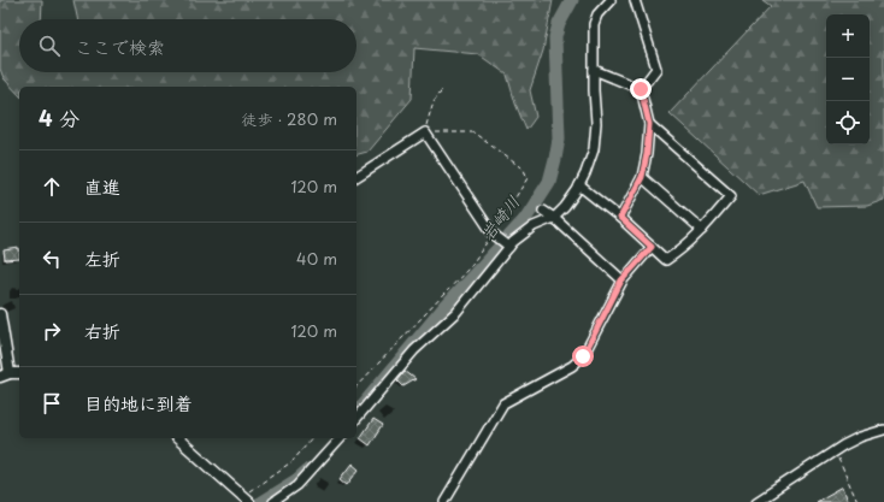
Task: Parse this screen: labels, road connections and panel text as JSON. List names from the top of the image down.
{
  "water": ["岩崎川"],
  "page": {
    "map_buttons": ["+", "−"],
    "search": "ここで検索",
    "heading": ["4 分", "徒歩 · 280 m"],
    "list": [
      ["直進", "120 m"],
      ["左折", "40 m"],
      ["右折", "120 m"],
      "目的地に到着"
    ]
  }
}
